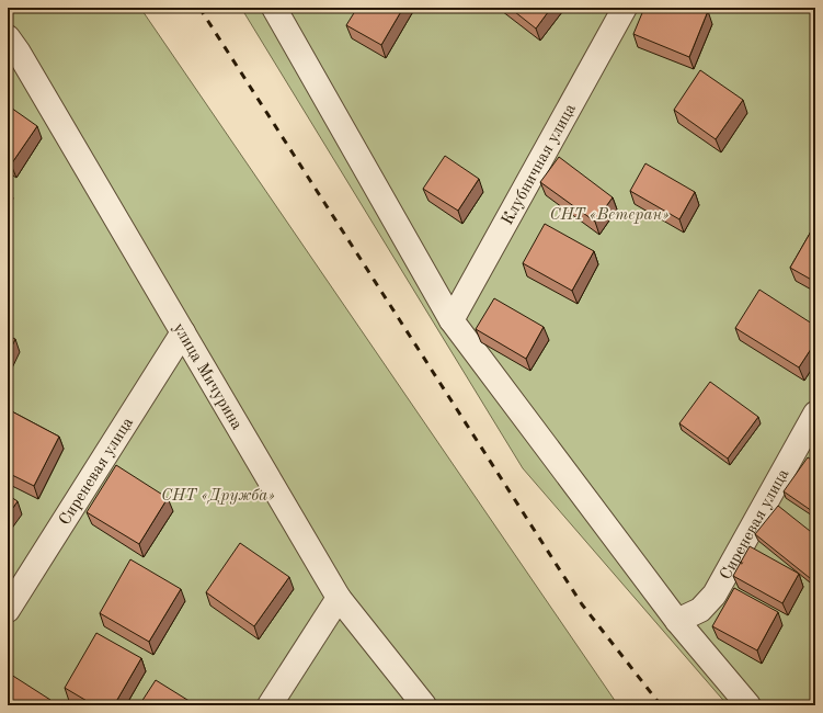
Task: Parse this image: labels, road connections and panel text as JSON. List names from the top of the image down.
{
  "streets": {
    "street": ["Клубничная улица", "улица Мичурина", "Сиреневая улица"]
  },
  "crossings": [
    ["улица Мичурина", "Сиреневая улица"]
  ],
  "parks": ["СНТ «Ветеран»", "СНТ «Дружба»"]
}
